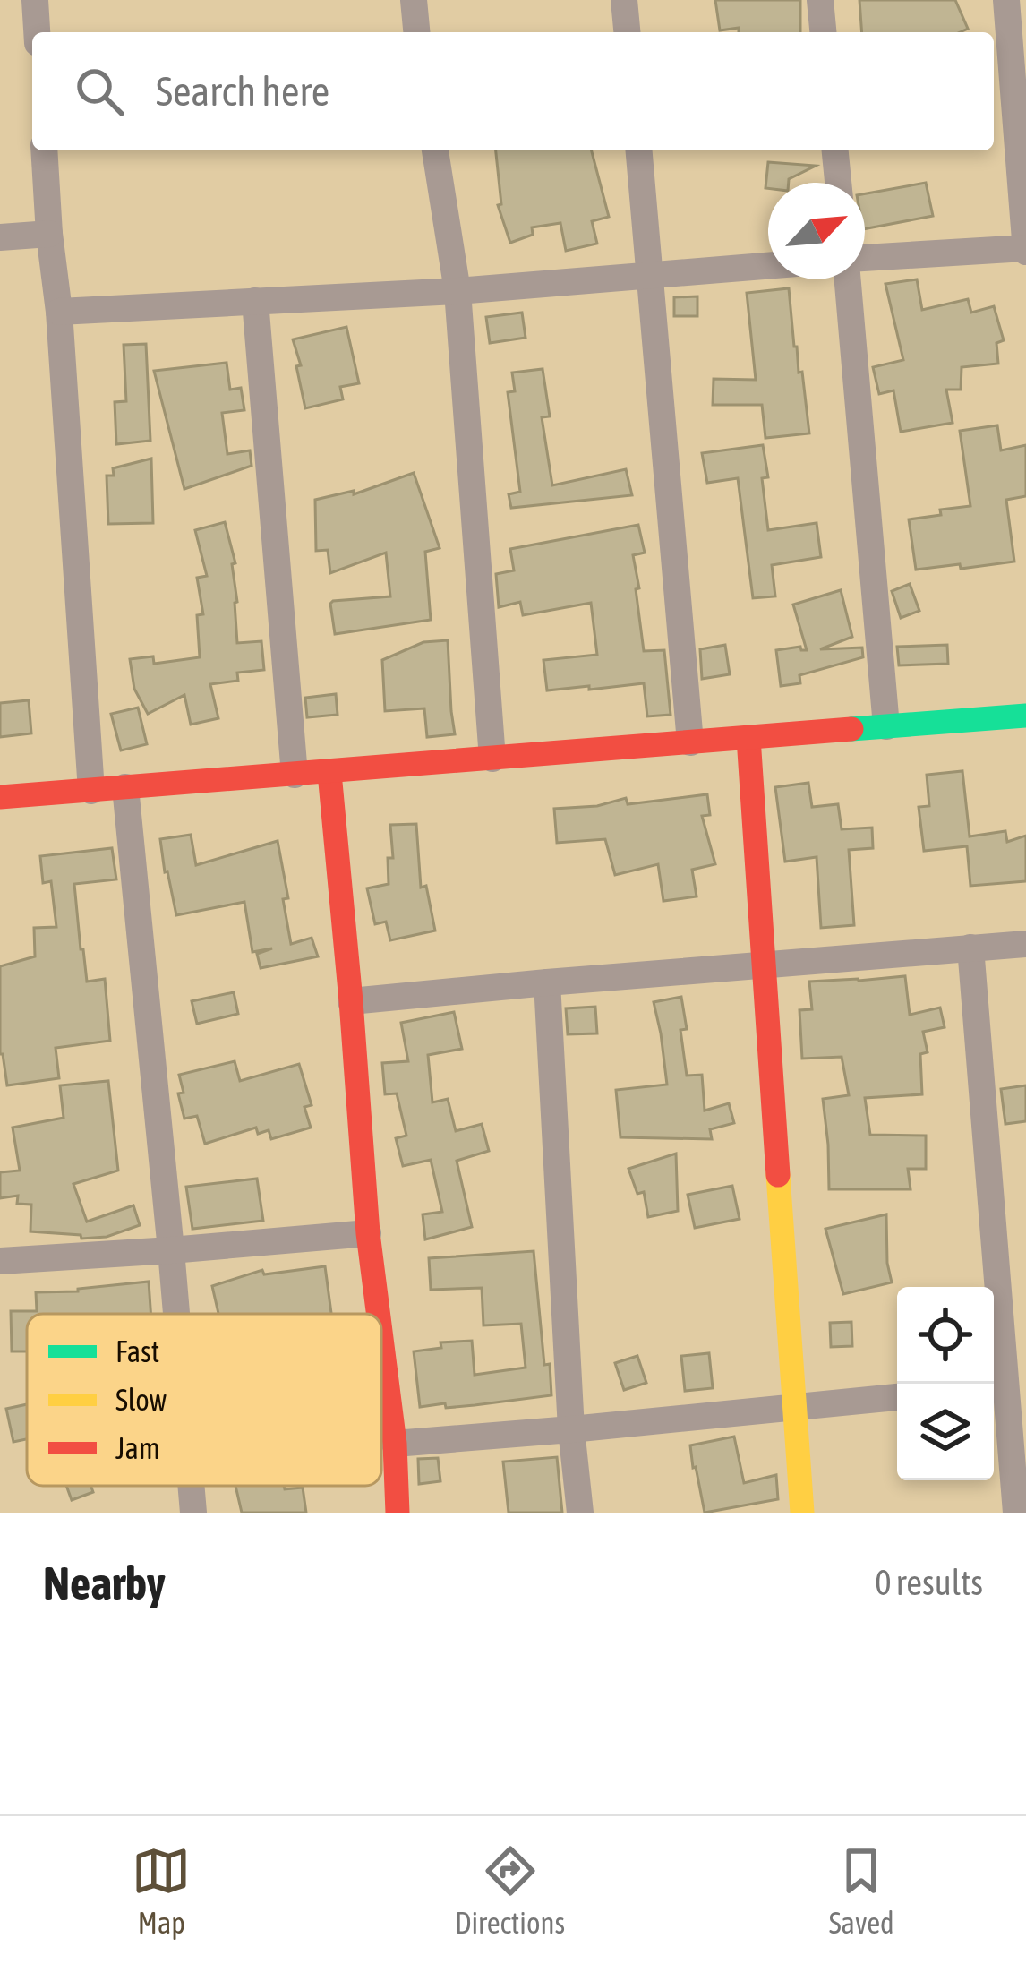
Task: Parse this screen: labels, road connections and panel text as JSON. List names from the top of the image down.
{
  "legend": ["Fast", "Slow", "Jam"],
  "north": "top right",
  "page": {
    "search": "Search here",
    "heading": ["Nearby", "0 results"],
    "nav": ["Map", "Directions", "Saved"]
  }
}
